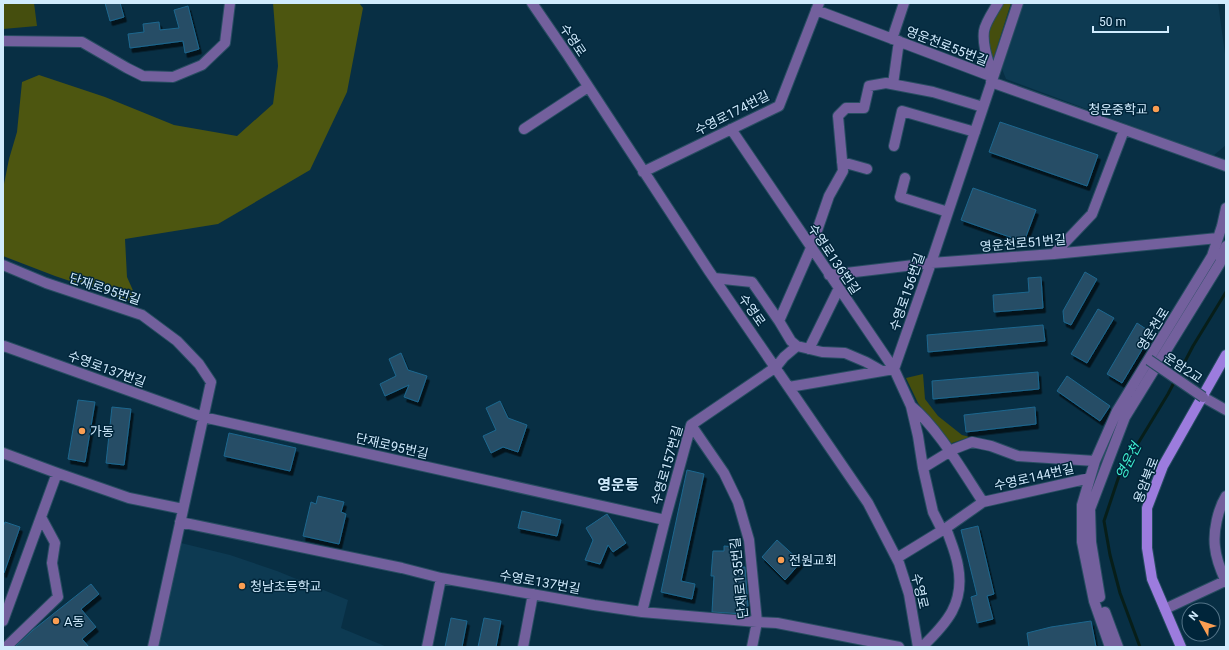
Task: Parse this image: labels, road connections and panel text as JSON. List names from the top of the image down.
{
  "streets": {
    "street": [
      "수영로",
      "영운천로55번길",
      "수영로174번길",
      "영운천로51번길",
      "수영로136번길",
      "단재로95번길",
      "수영로156번길",
      "영운천로",
      "운암2교",
      "수영로137번길",
      "수영로157번길",
      "수영로144번길",
      "용암북로",
      "단재로135번길"
    ]
  },
  "crossings": [
    ["수영로", "수영로174번길"],
    ["수영로", "수영로157번길"],
    ["수영로", "수영로144번길"],
    ["영운천로55번길", "수영로174번길"],
    ["영운천로55번길", "수영로156번길"],
    ["수영로174번길", "수영로136번길"],
    ["영운천로51번길", "수영로136번길"],
    ["영운천로51번길", "수영로156번길"],
    ["영운천로51번길", "영운천로"],
    ["수영로136번길", "수영로156번길"],
    ["수영로136번길", "수영로144번길"],
    ["단재로95번길", "수영로137번길"],
    ["단재로95번길", "수영로157번길"],
    ["영운천로", "운암2교"],
    ["영운천로", "수영로144번길"],
    ["운암2교", "용암북로"],
    ["수영로137번길", "수영로157번길"],
    ["수영로137번길", "단재로135번길"],
    ["수영로157번길", "단재로135번길"]
  ],
  "districts": ["영운동"],
  "water": ["영운천"],
  "places": [
    "청운중학교",
    "가동",
    "전원교회",
    "청남초등학교",
    "A동"
  ],
  "scale_bar": "50 m",
  "north": "top left"
}
